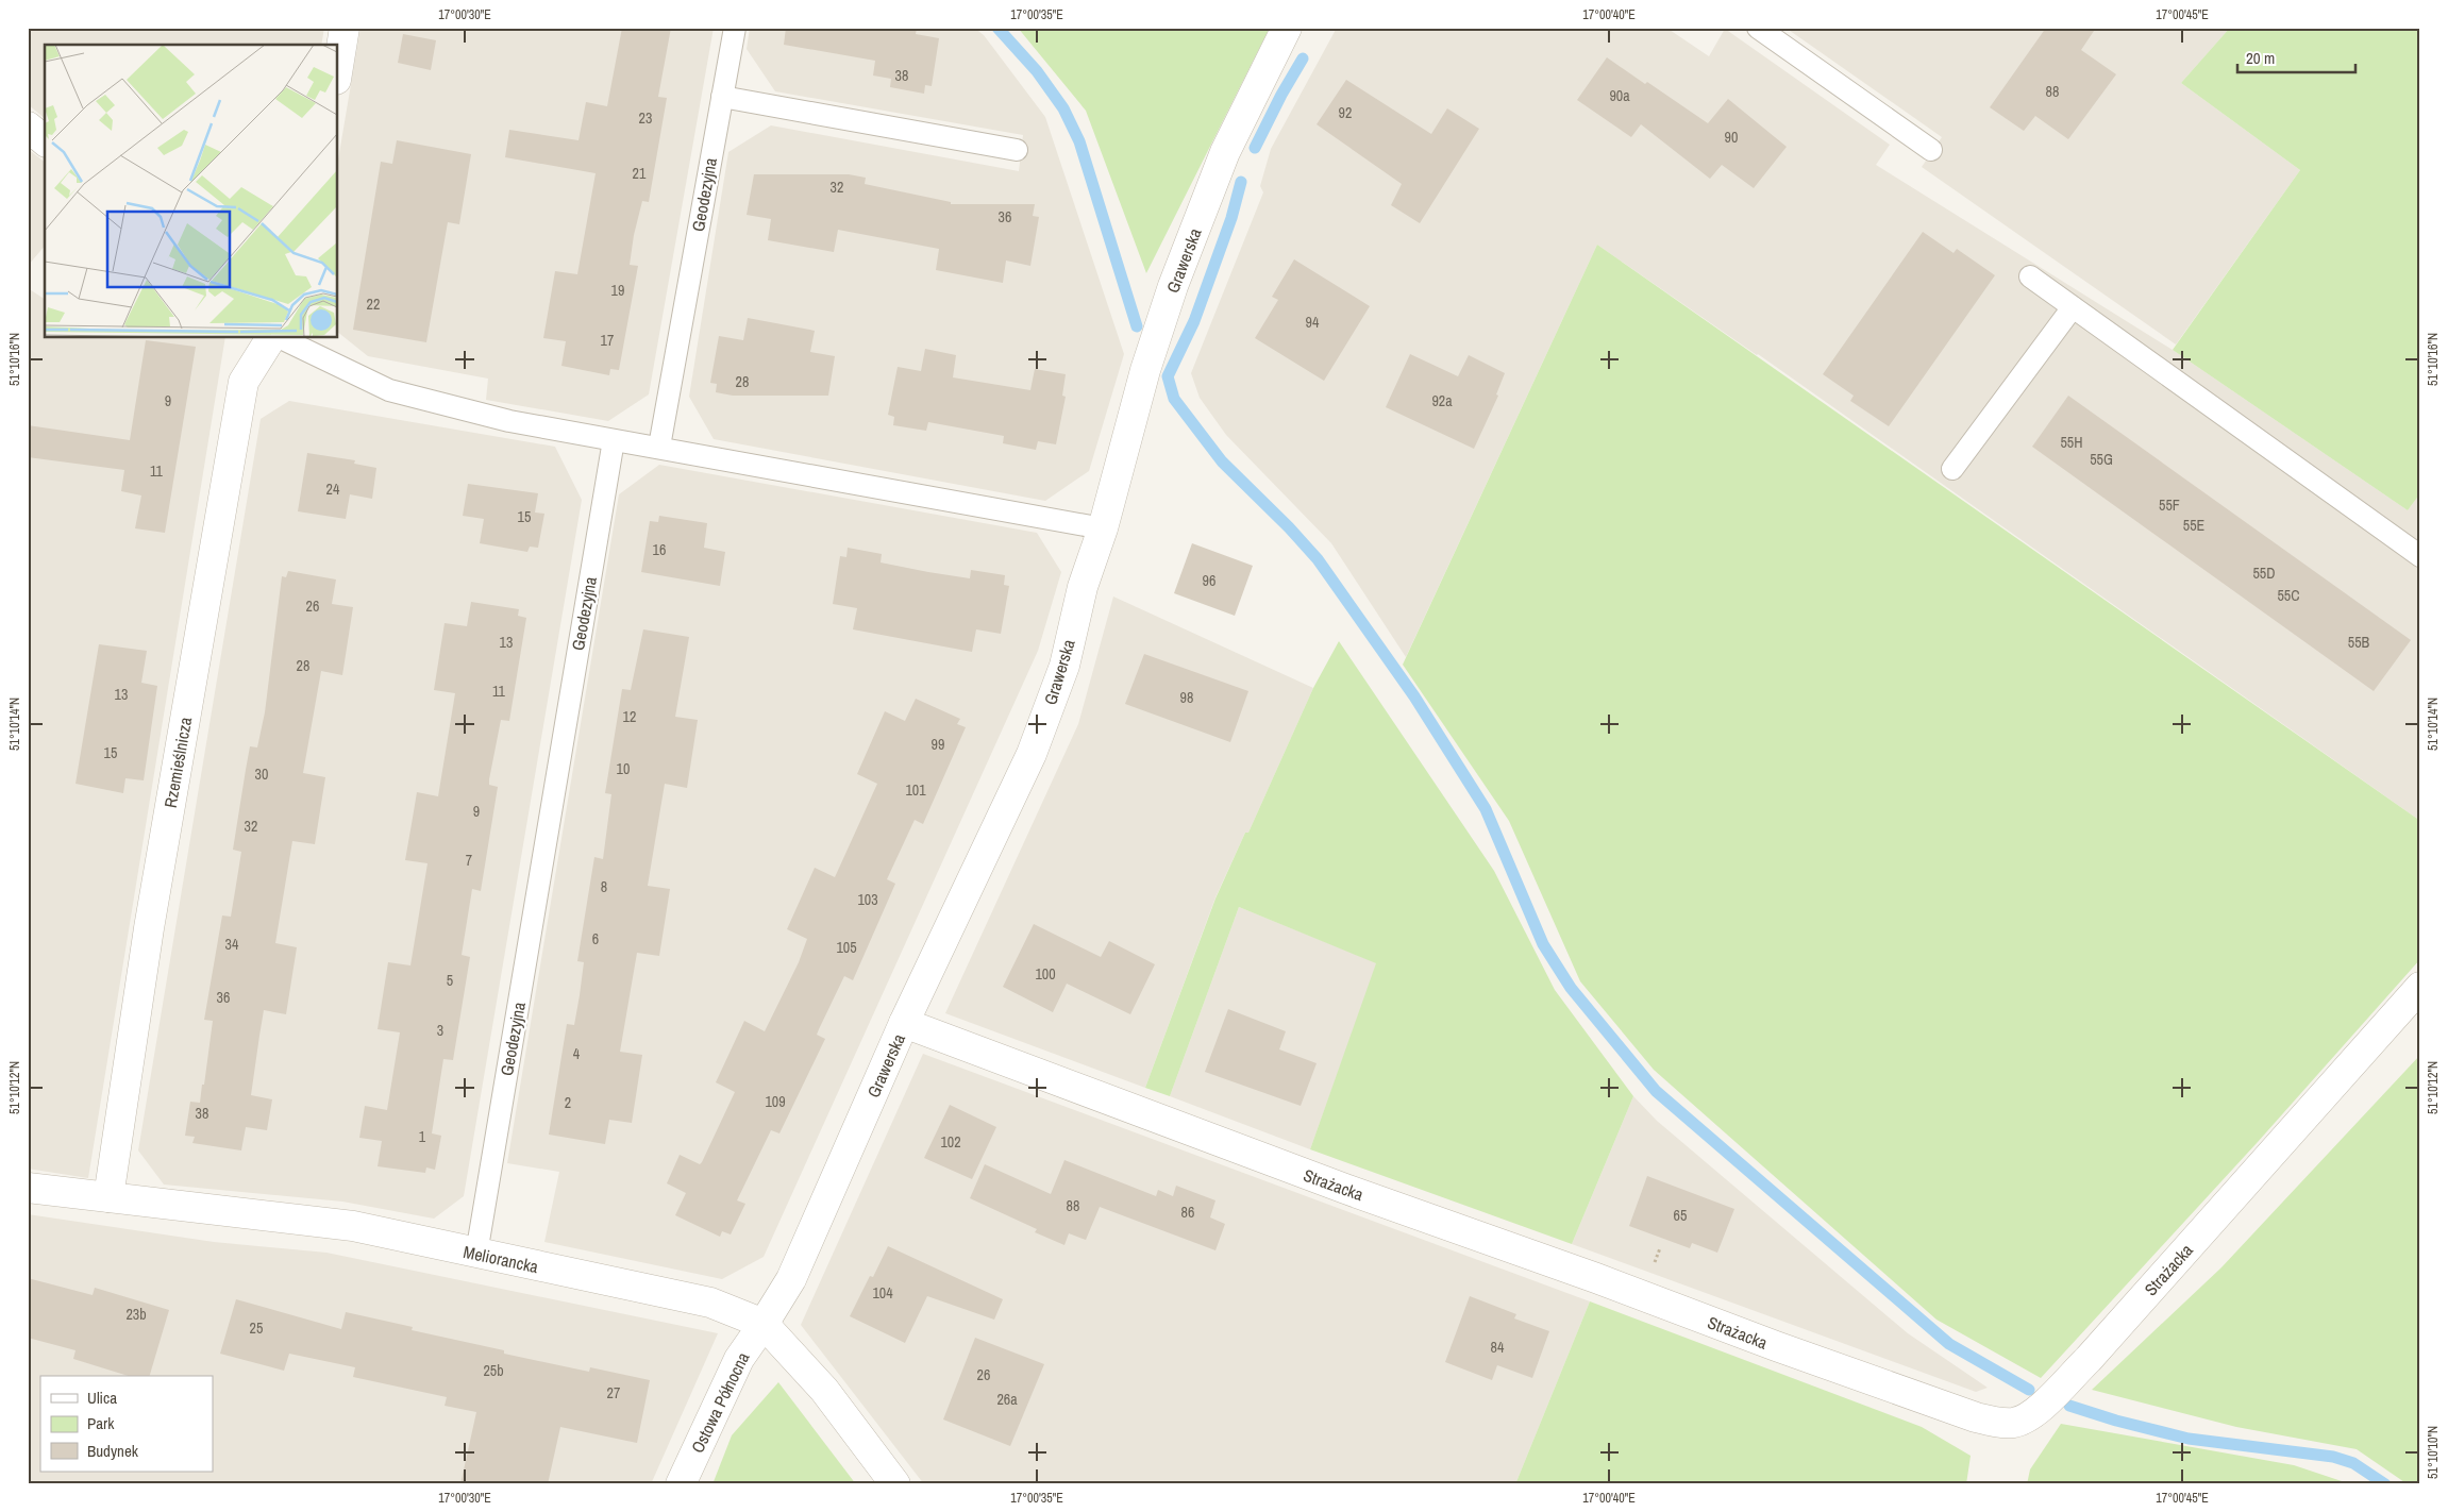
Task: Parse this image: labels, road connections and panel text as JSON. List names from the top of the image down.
{
  "streets": {
    "street": [
      "Grawerska",
      "Rzemieślnicza",
      "Strażacka",
      "Meliorancka",
      "Ostowa Północna"
    ],
    "lane": ["Geodezyjna"]
  },
  "crossings": [
    ["Geodezyjna", "Meliorancka"],
    ["Grawerska", "Strażacka"],
    ["Grawerska", "Meliorancka"],
    ["Grawerska", "Ostowa Północna"],
    ["Rzemieślnicza", "Meliorancka"],
    ["Meliorancka", "Ostowa Północna"]
  ],
  "house_numbers": [
    "38",
    "88",
    "90a",
    "92",
    "23",
    "90",
    "21",
    "32",
    "36",
    "19",
    "22",
    "94",
    "17",
    "28",
    "9",
    "92a",
    "55H",
    "55G",
    "11",
    "24",
    "55F",
    "15",
    "55E",
    "16",
    "55D",
    "96",
    "55C",
    "26",
    "13",
    "55B",
    "28",
    "11",
    "13",
    "98",
    "12",
    "99",
    "15",
    "10",
    "30",
    "101",
    "9",
    "32",
    "7",
    "8",
    "103",
    "6",
    "34",
    "105",
    "100",
    "5",
    "36",
    "3",
    "4",
    "109",
    "2",
    "38",
    "1",
    "102",
    "88",
    "86",
    "65",
    "104",
    "23b",
    "25",
    "84",
    "25b",
    "26",
    "27",
    "26a"
  ],
  "legend": ["Ulica", "Park", "Budynek"],
  "scale_bar": "20 m",
  "coordinates": [
    "17°00'30\"E",
    "17°00'35\"E",
    "17°00'40\"E",
    "17°00'45\"E",
    "51°10'16\"N",
    "51°10'14\"N",
    "51°10'12\"N",
    "51°10'10\"N"
  ]
}
